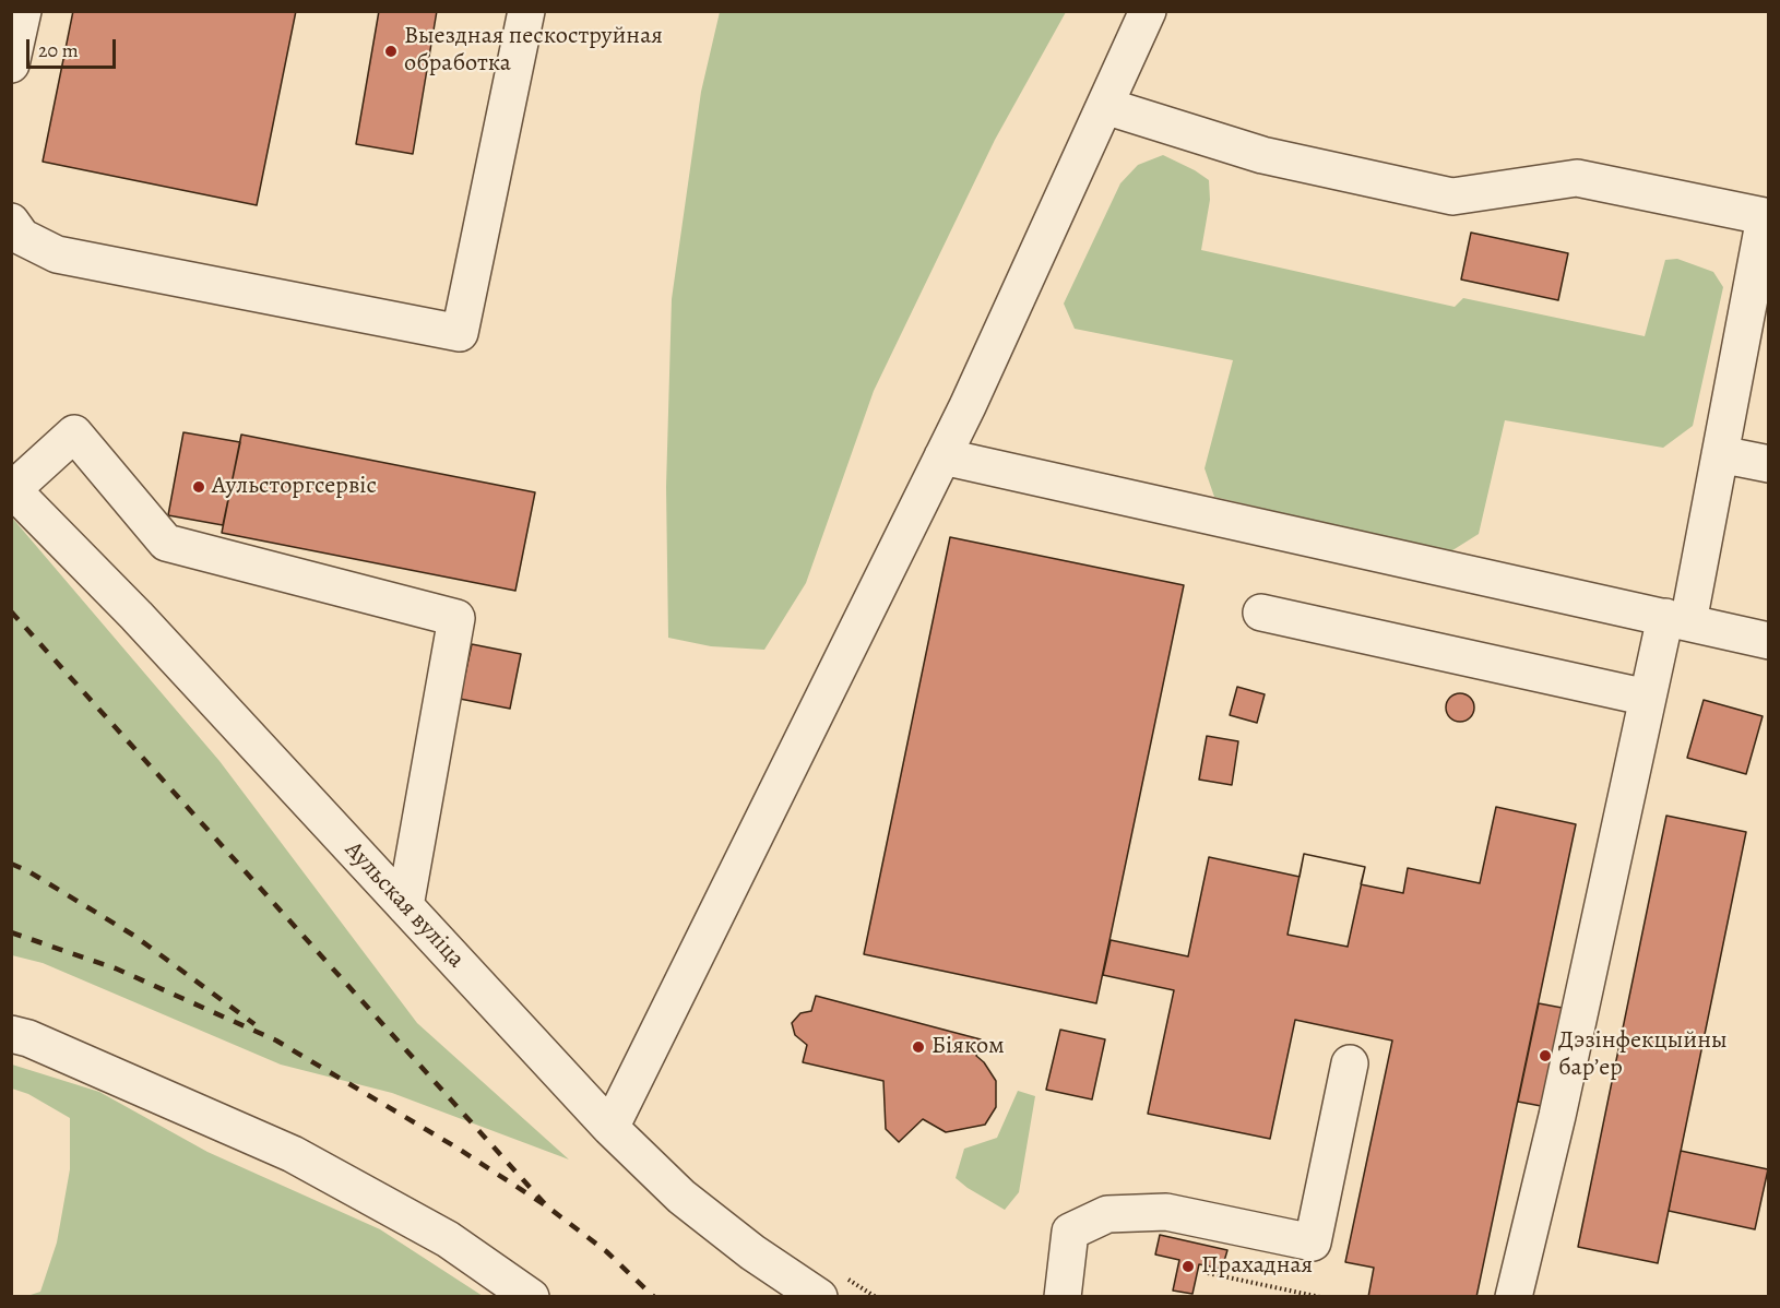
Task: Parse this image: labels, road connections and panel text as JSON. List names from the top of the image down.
{
  "streets": {
    "street": ["Аульская вуліца"]
  },
  "places": [
    "Выездная пескоструйная обработка",
    "Аульсторгсервіс",
    "Біяком",
    "Дэзінфекцыйны барʼер",
    "Прахадная"
  ],
  "scale_bar": "20 m"
}
